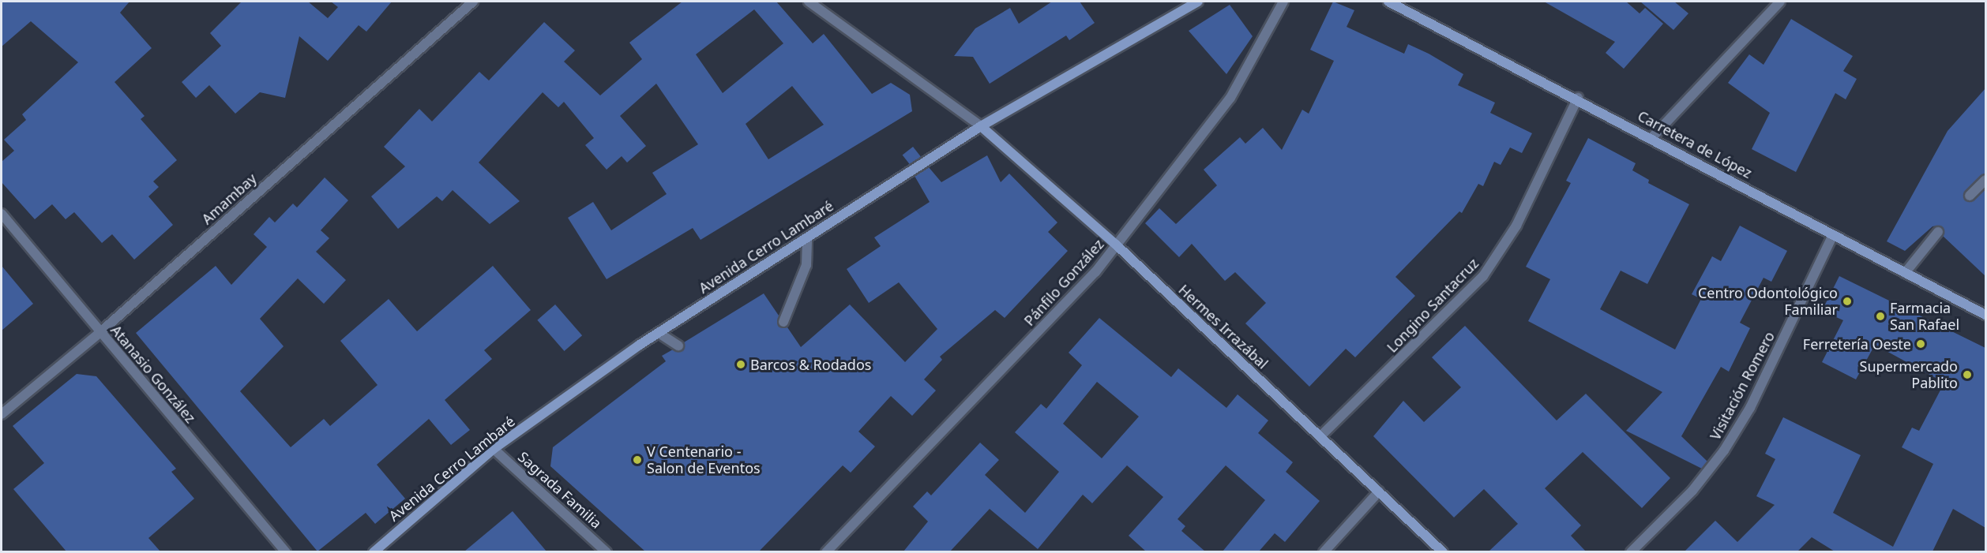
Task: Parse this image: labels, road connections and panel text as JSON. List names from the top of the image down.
{
  "streets": {
    "main road": ["Carretera de López", "Avenida Cerro Lambaré", "Hermes Irrazábal"],
    "street": [
      "Amambay",
      "Pánfilo González",
      "Longino Santacruz",
      "Atanasio González",
      "Visitación Romero",
      "Sagrada Familia"
    ]
  },
  "crossings": [
    ["Carretera de López", "Longino Santacruz"],
    ["Carretera de López", "Visitación Romero"],
    ["Amambay", "Atanasio González"],
    ["Avenida Cerro Lambaré", "Hermes Irrazábal"],
    ["Avenida Cerro Lambaré", "Sagrada Familia"],
    ["Pánfilo González", "Hermes Irrazábal"],
    ["Longino Santacruz", "Hermes Irrazábal"]
  ],
  "places": [
    "Centro Odontológico Familiar",
    "Farmacia San Rafael",
    "Ferretería Oeste",
    "Barcos & Rodados",
    "Supermercado Pablito",
    "V Centenario - Salon de Eventos"
  ]
}
